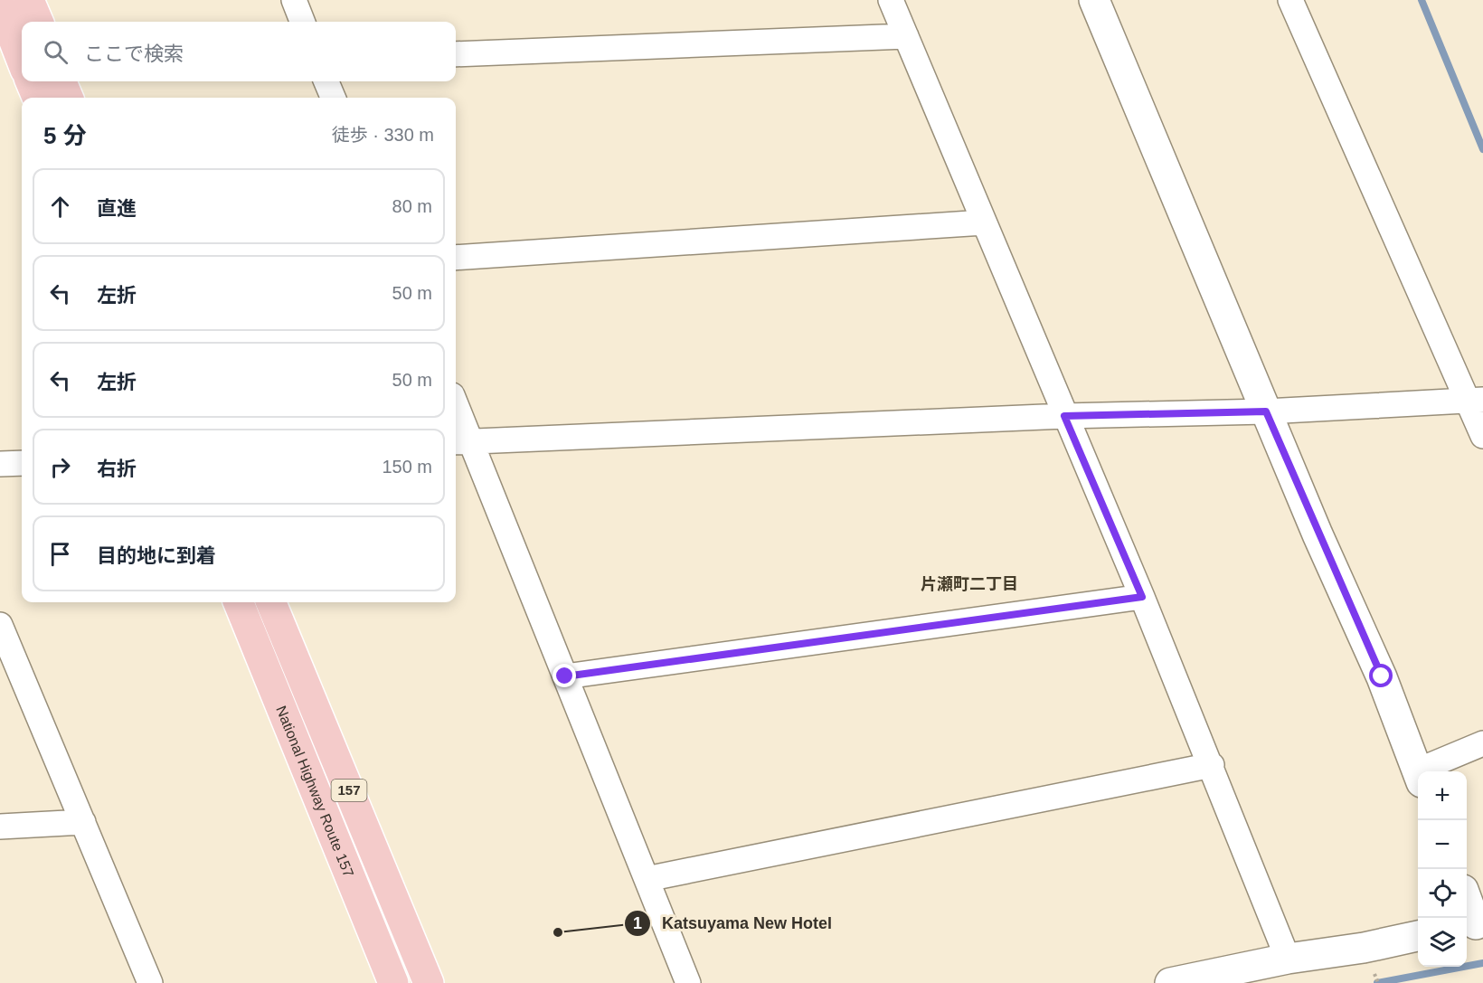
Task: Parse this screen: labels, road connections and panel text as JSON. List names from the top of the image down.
{
  "streets": {
    "highway": ["National Highway Route 157", "157"]
  },
  "districts": ["片瀬町二丁目"],
  "places": ["Katsuyama New Hotel"],
  "page": {
    "search": "ここで検索",
    "heading": ["5 分", "徒歩 · 330 m"],
    "list": [
      ["直進", "80 m"],
      ["左折", "50 m"],
      ["左折", "50 m"],
      ["右折", "150 m"],
      "目的地に到着"
    ],
    "map_buttons": ["+", "−"]
  }
}
